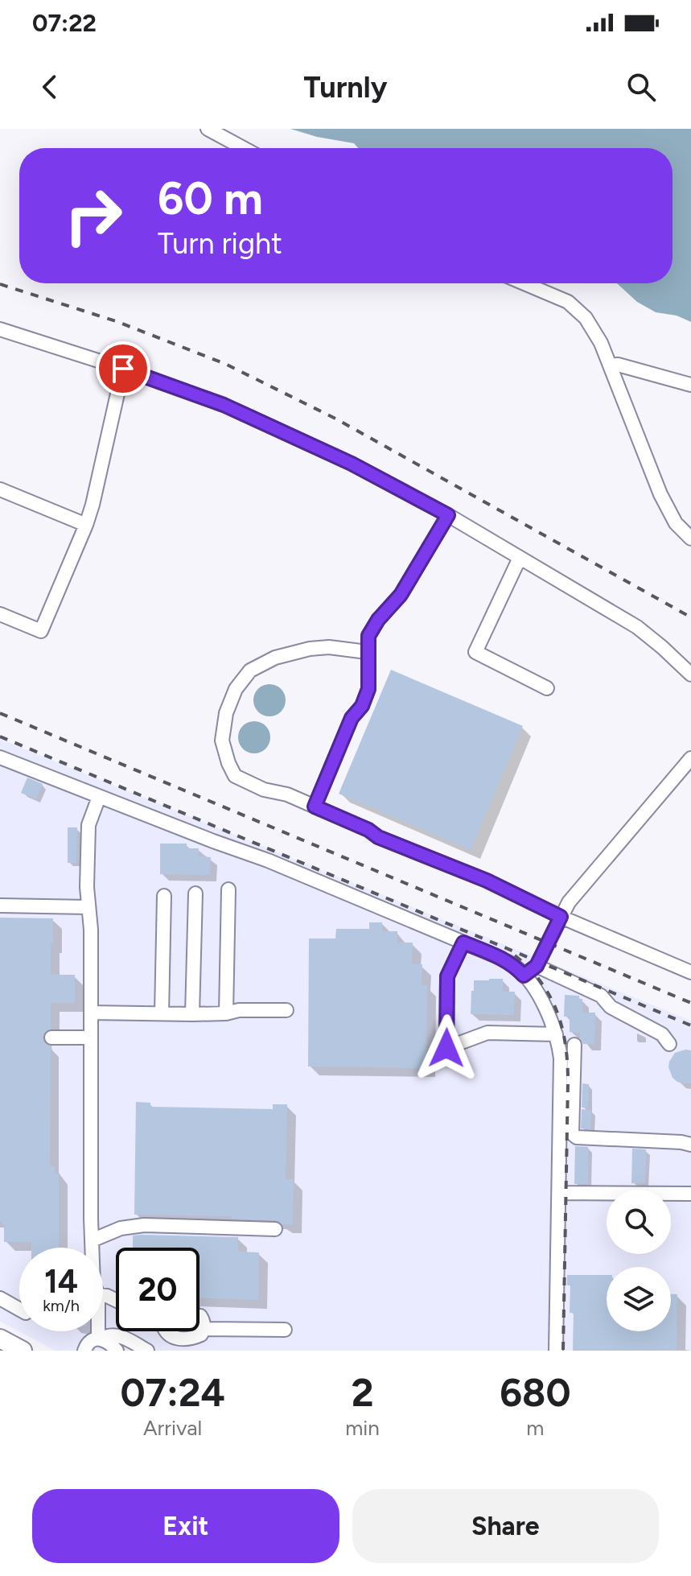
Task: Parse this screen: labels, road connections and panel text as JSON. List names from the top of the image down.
{
  "page": {
    "status": "07:22",
    "header": "Turnly",
    "turn": ["60 m", "Turn right"],
    "speed": "14 km/h",
    "limit": "20",
    "eta": [
      "07:24",
      "Arrival",
      "2",
      "min",
      "680",
      "m"
    ],
    "buttons": ["Exit", "Share"]
  }
}
